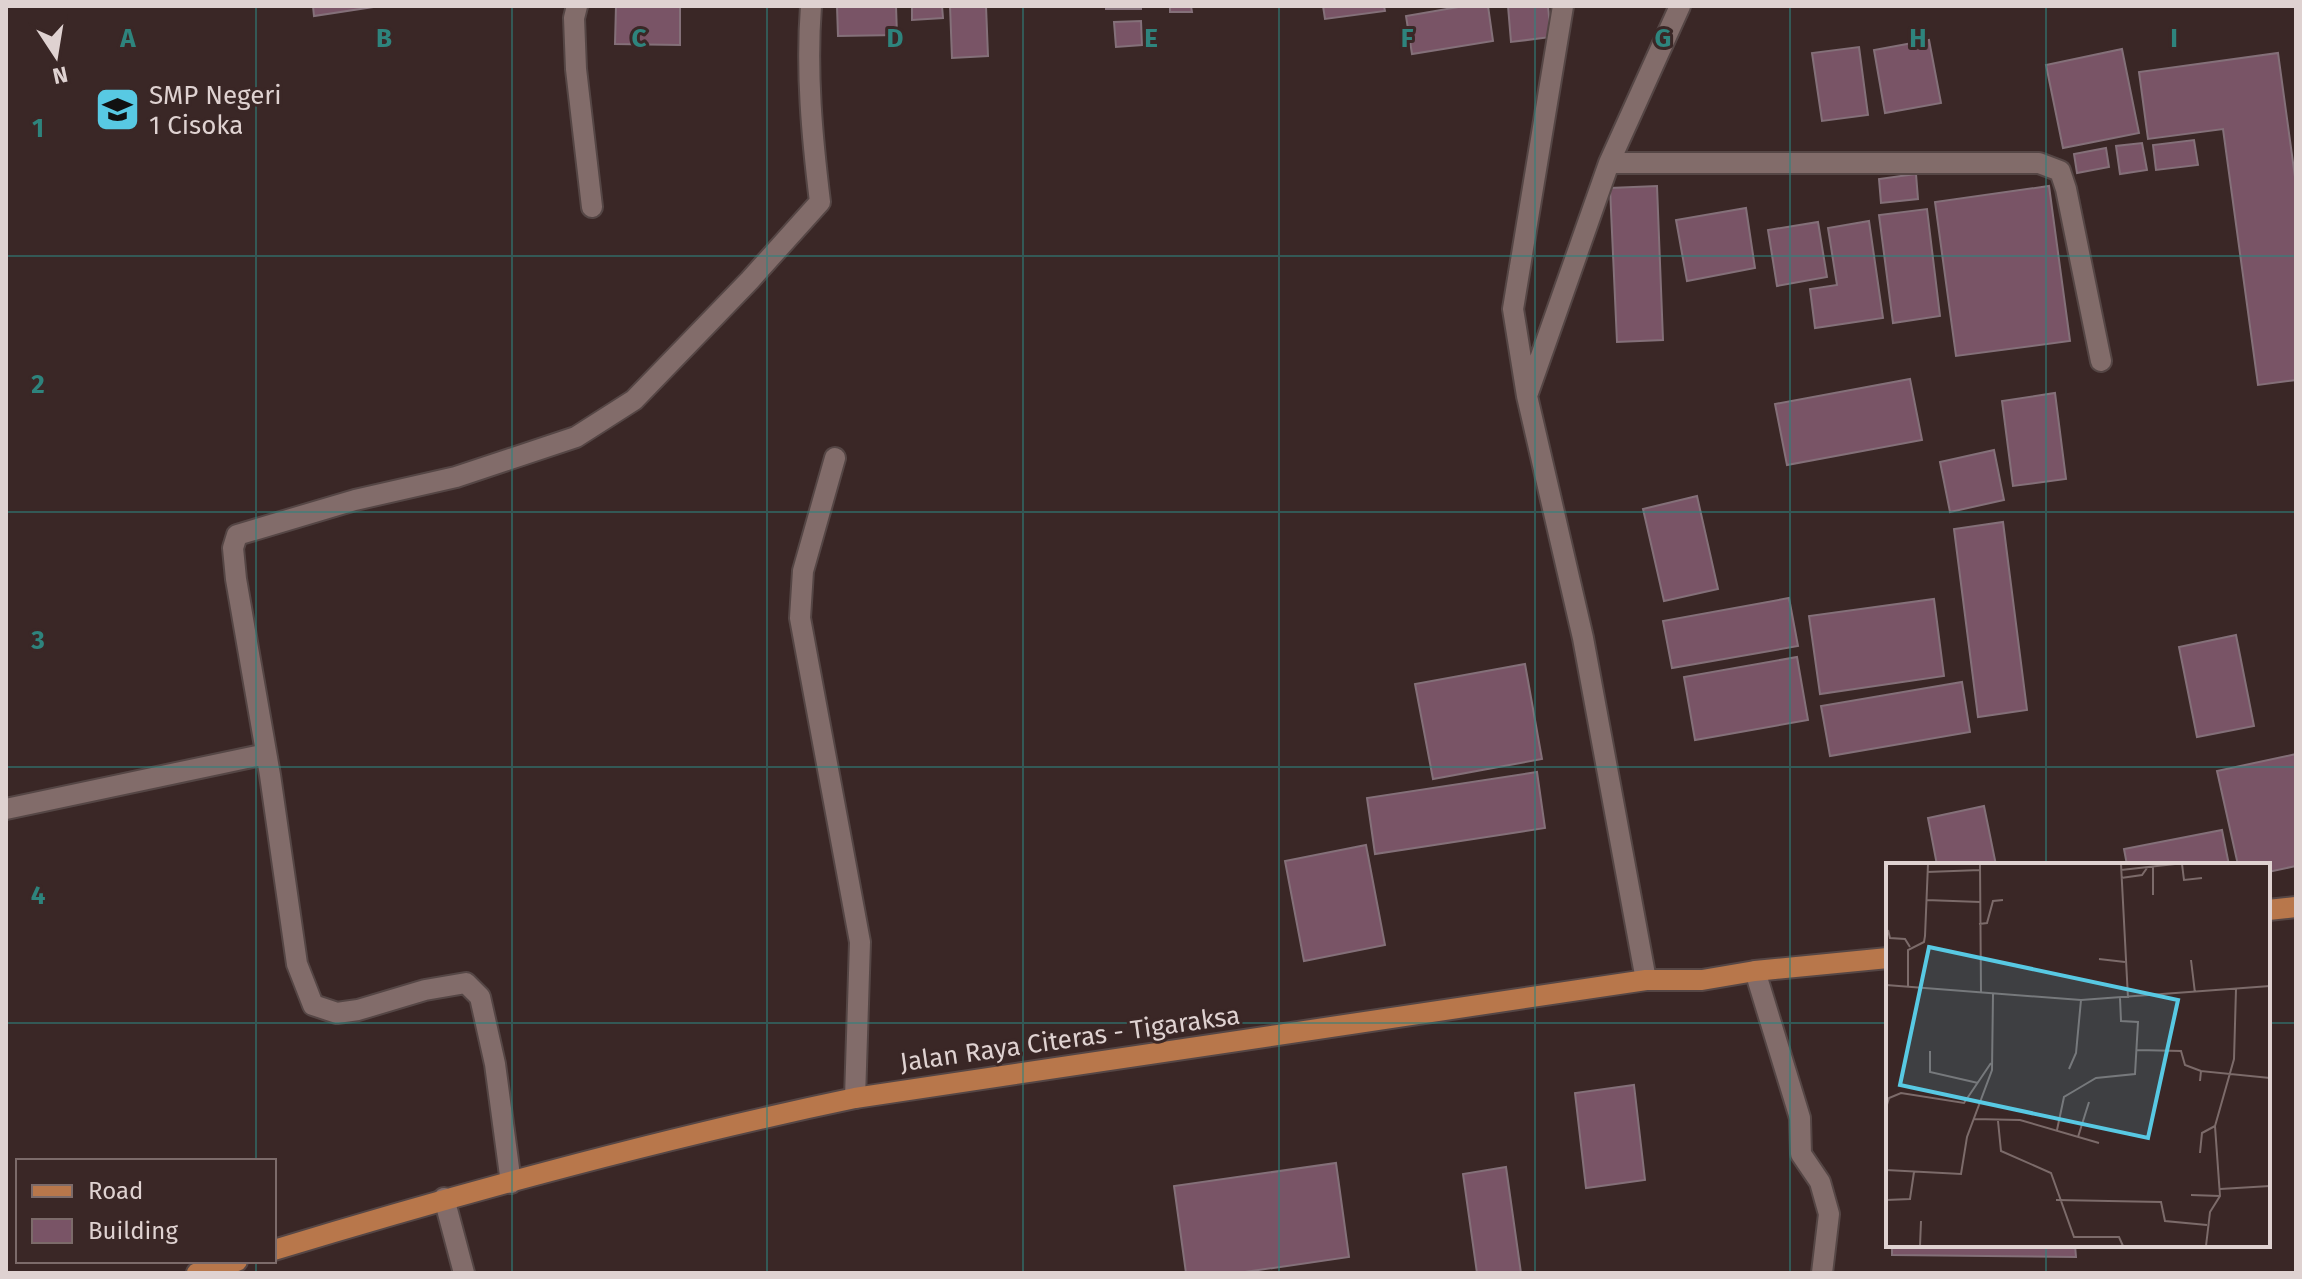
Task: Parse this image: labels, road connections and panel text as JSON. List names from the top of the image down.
{
  "streets": {
    "main road": ["Jalan Raya Citeras - Tigaraksa"]
  },
  "places": {
    "school or university": ["SMP Negeri 1 Cisoka"]
  },
  "legend": ["Road", "Building"],
  "north": "bottom",
  "grid": {
    "columns": [
      "A",
      "B",
      "C",
      "D",
      "E",
      "F",
      "G",
      "H",
      "I"
    ],
    "rows": [
      "1",
      "2",
      "3",
      "4"
    ]
  }
}
